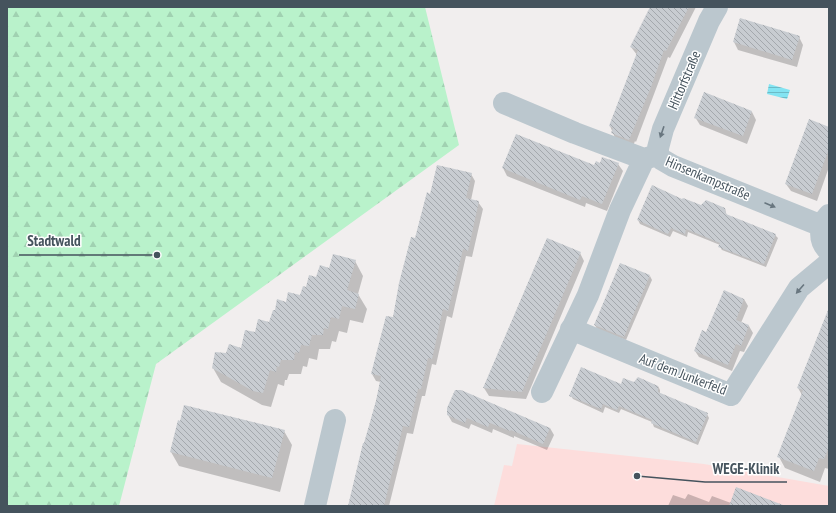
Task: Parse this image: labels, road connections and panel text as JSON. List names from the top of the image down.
{
  "streets": {
    "street": ["Hittorfstraße", "Hinsenkampstraße", "Auf dem Junkerfeld"]
  },
  "crossings": [
    ["Hittorfstraße", "Hinsenkampstraße"]
  ],
  "one_way": ["Hittorfstraße", "Hinsenkampstraße"],
  "places": ["Stadtwald", "WEGE-Klinik"]
}
